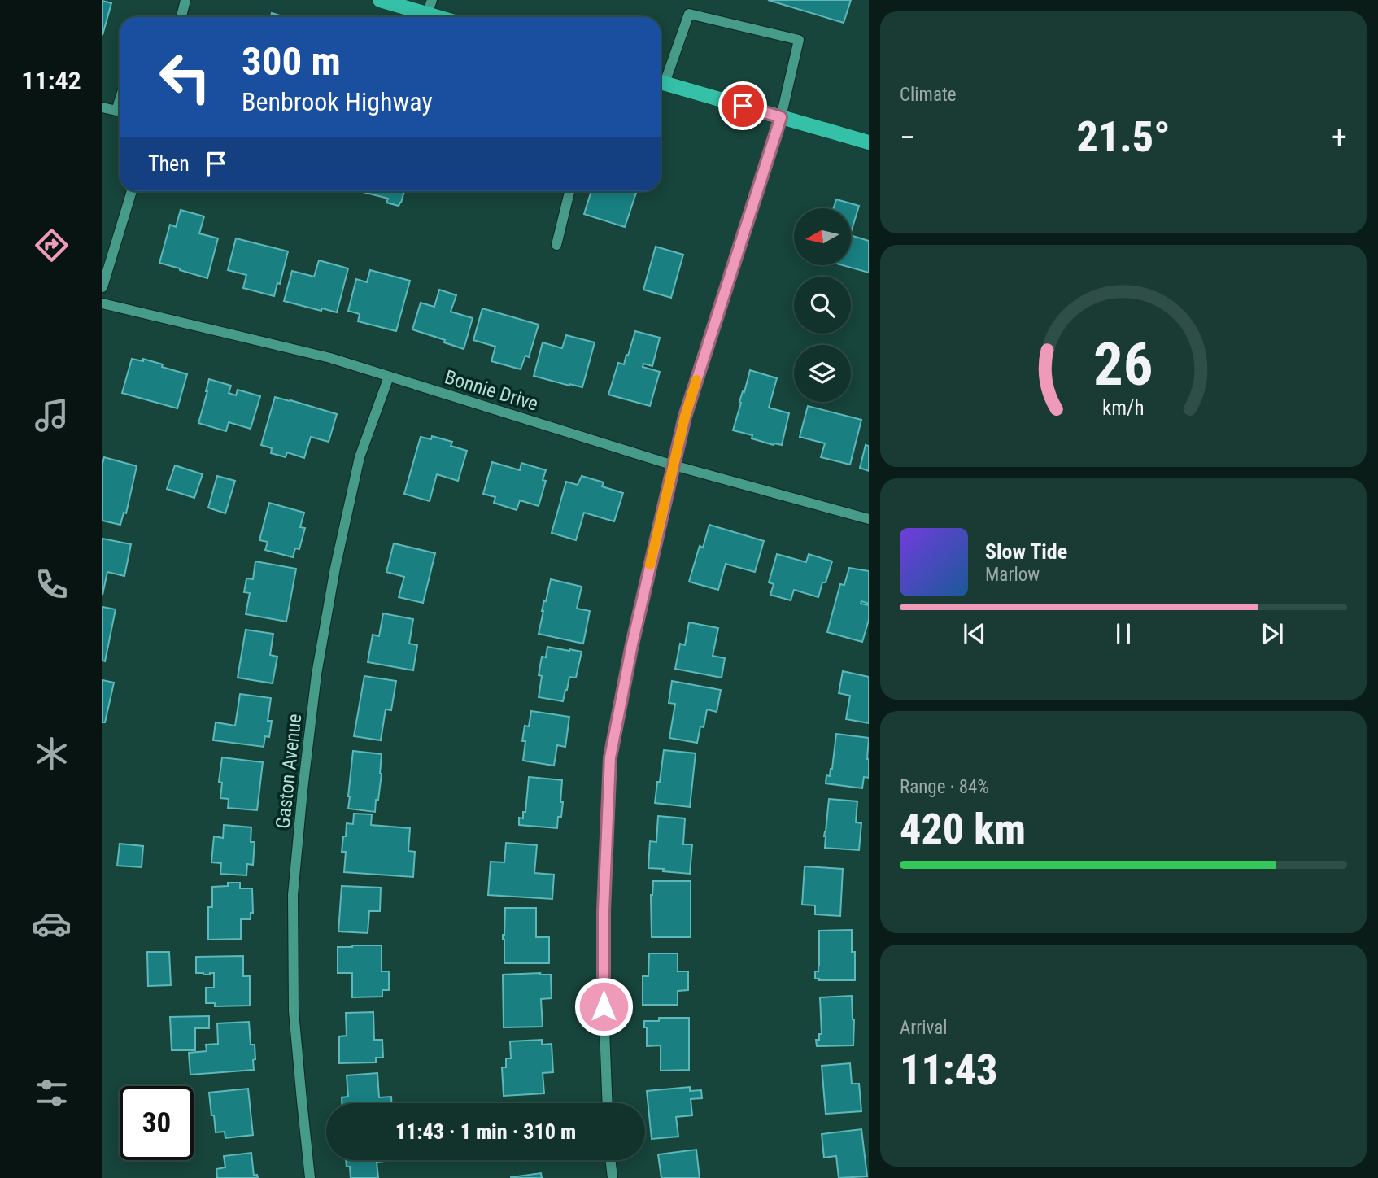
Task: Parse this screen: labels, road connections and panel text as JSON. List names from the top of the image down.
{
  "streets": {
    "street": ["Bonnie Drive", "Gaston Avenue"]
  },
  "crossings": [
    ["Bonnie Drive", "Gaston Avenue"]
  ],
  "north": "left",
  "page": {
    "tabs": "11:42",
    "tile": [
      "Climate",
      ["Range · 84%", "420 km"],
      ["Arrival", "11:43"]
    ],
    "turn": ["300 m", "Benbrook Highway"],
    "heat": ["−", "21.5°", "+"],
    "then": "Then",
    "song": ["Slow Tide", "Marlow"],
    "limit": "30",
    "trip": "11:43 · 1 min · 310 m",
    "gauge": ["26", "km/h"]
  }
}
